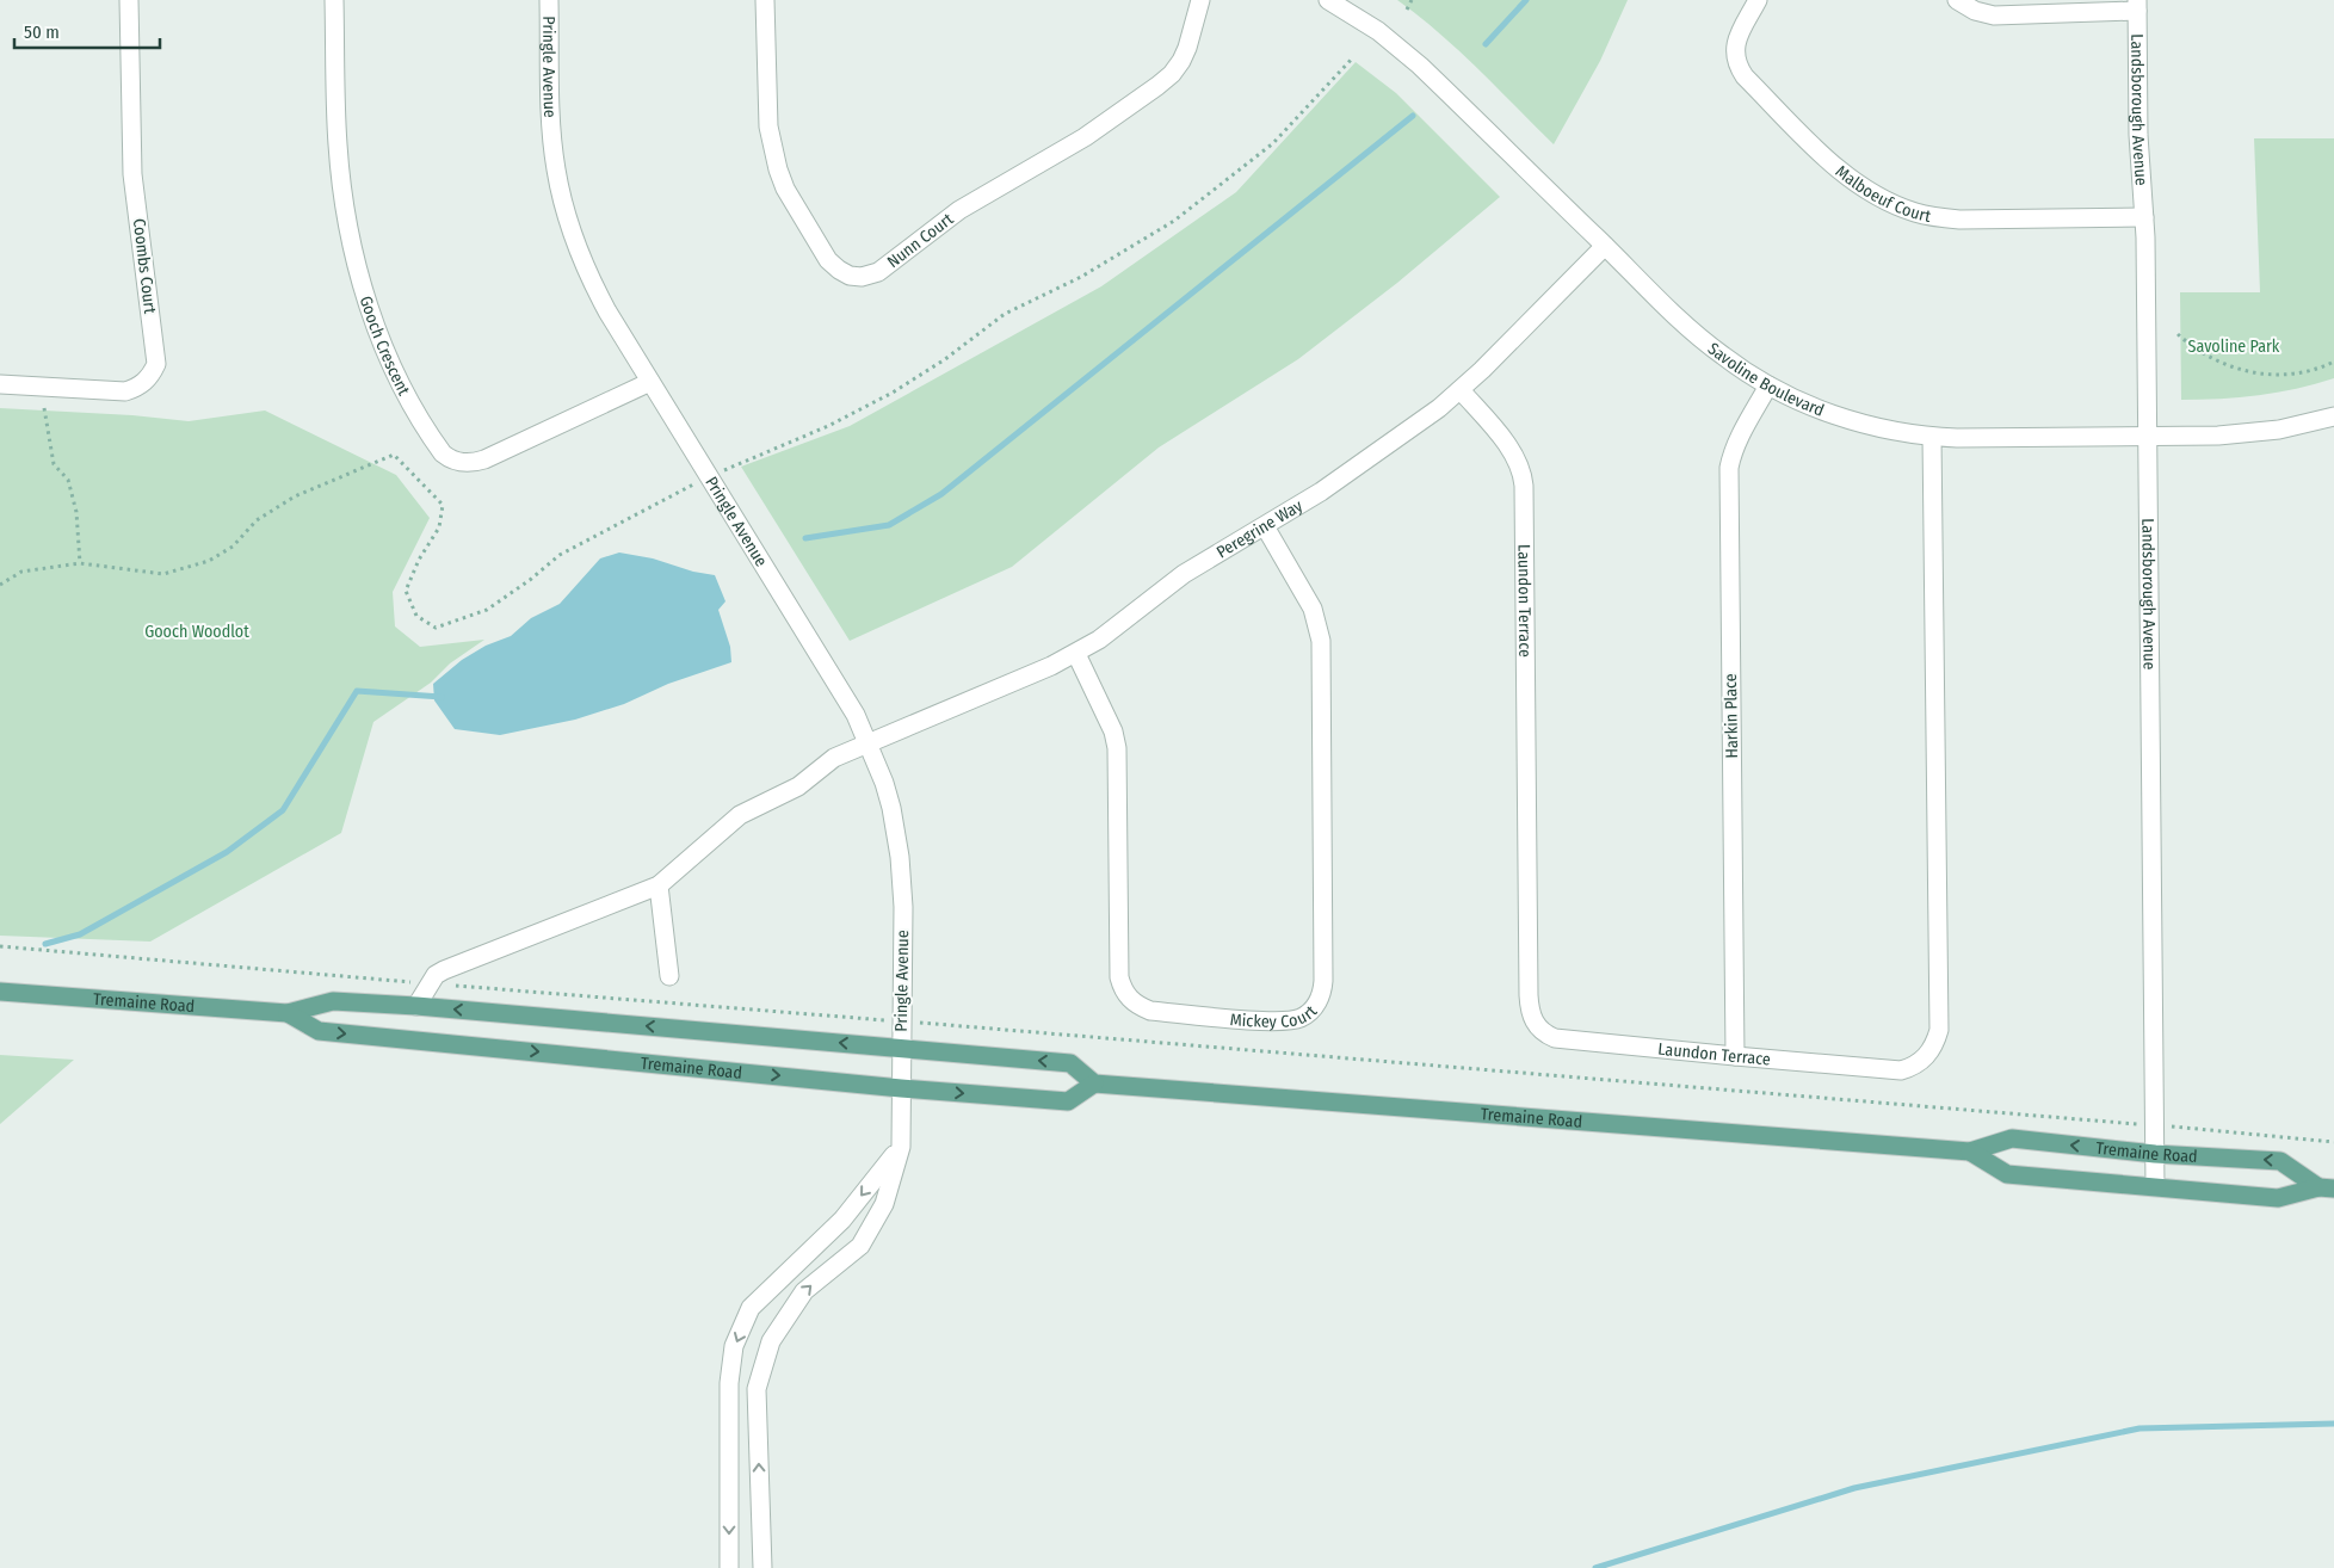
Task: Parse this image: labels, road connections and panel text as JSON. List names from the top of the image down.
{
  "streets": {
    "main road": ["Tremaine Road"],
    "street": [
      "Pringle Avenue",
      "Landsborough Avenue",
      "Malboeuf Court",
      "Nunn Court",
      "Coombs Court",
      "Gooch Crescent",
      "Savoline Boulevard",
      "Peregrine Way",
      "Laundon Terrace",
      "Harkin Place",
      "Mickey Court"
    ]
  },
  "crossings": [
    ["Pringle Avenue", "Gooch Crescent"],
    ["Pringle Avenue", "Peregrine Way"],
    ["Pringle Avenue", "Tremaine Road"],
    ["Landsborough Avenue", "Malboeuf Court"],
    ["Landsborough Avenue", "Savoline Boulevard"],
    ["Landsborough Avenue", "Tremaine Road"],
    ["Savoline Boulevard", "Peregrine Way"],
    ["Savoline Boulevard", "Laundon Terrace"],
    ["Savoline Boulevard", "Harkin Place"],
    ["Peregrine Way", "Laundon Terrace"],
    ["Peregrine Way", "Tremaine Road"],
    ["Peregrine Way", "Mickey Court"],
    ["Laundon Terrace", "Harkin Place"]
  ],
  "parks": ["Savoline Park", "Gooch Woodlot"],
  "scale_bar": "50 m"
}
